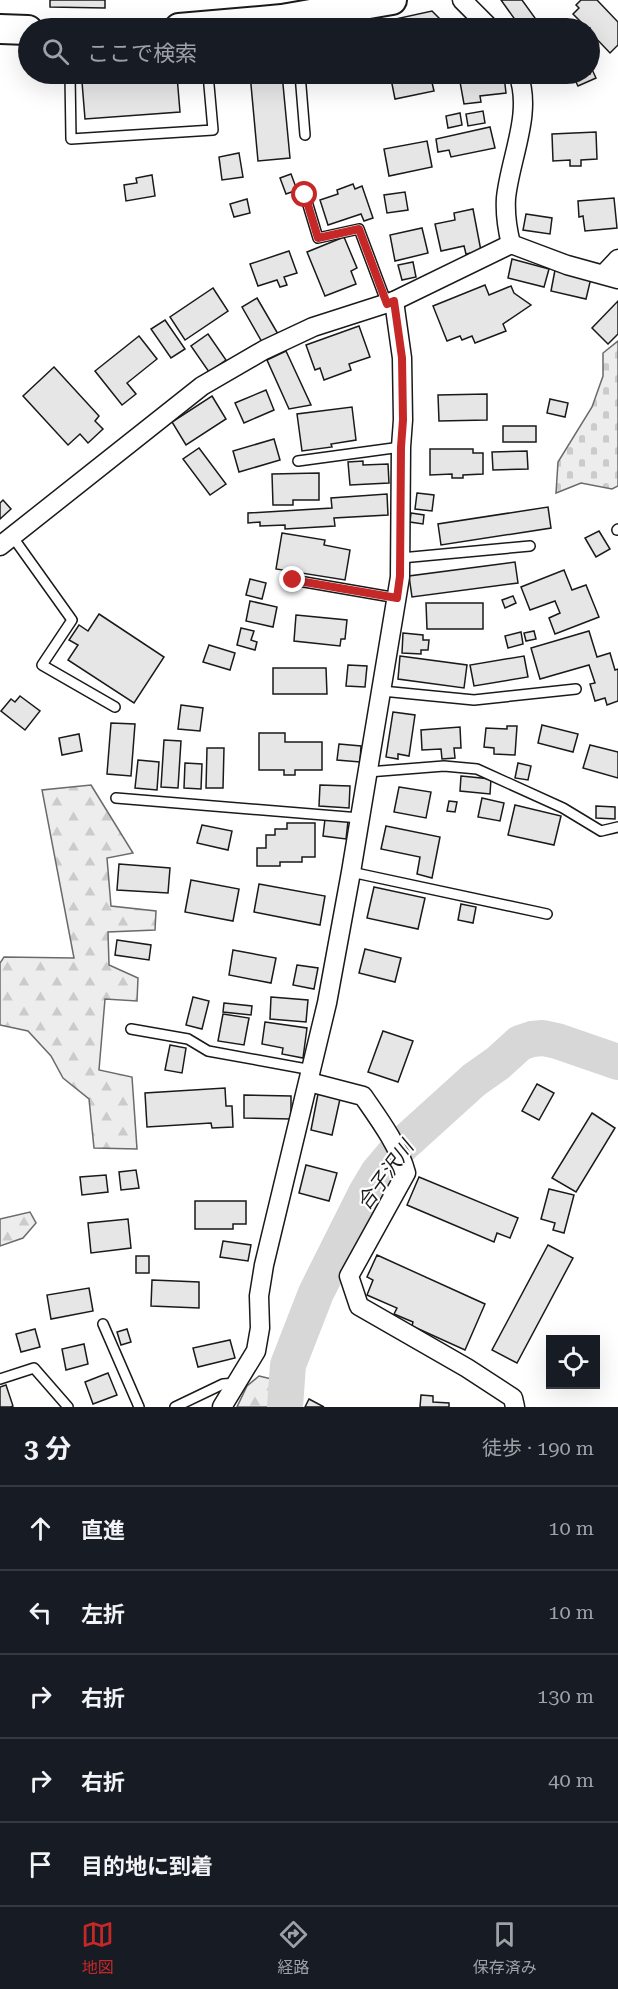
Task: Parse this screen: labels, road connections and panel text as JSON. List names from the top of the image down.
{
  "water": ["合子沢川"],
  "page": {
    "search": "ここで検索",
    "heading": ["3 分", "徒歩 · 190 m"],
    "list": [
      ["直進", "10 m"],
      ["左折", "10 m"],
      ["右折", "130 m"],
      ["右折", "40 m"],
      "目的地に到着"
    ],
    "nav": ["地図", "経路", "保存済み"]
  }
}
